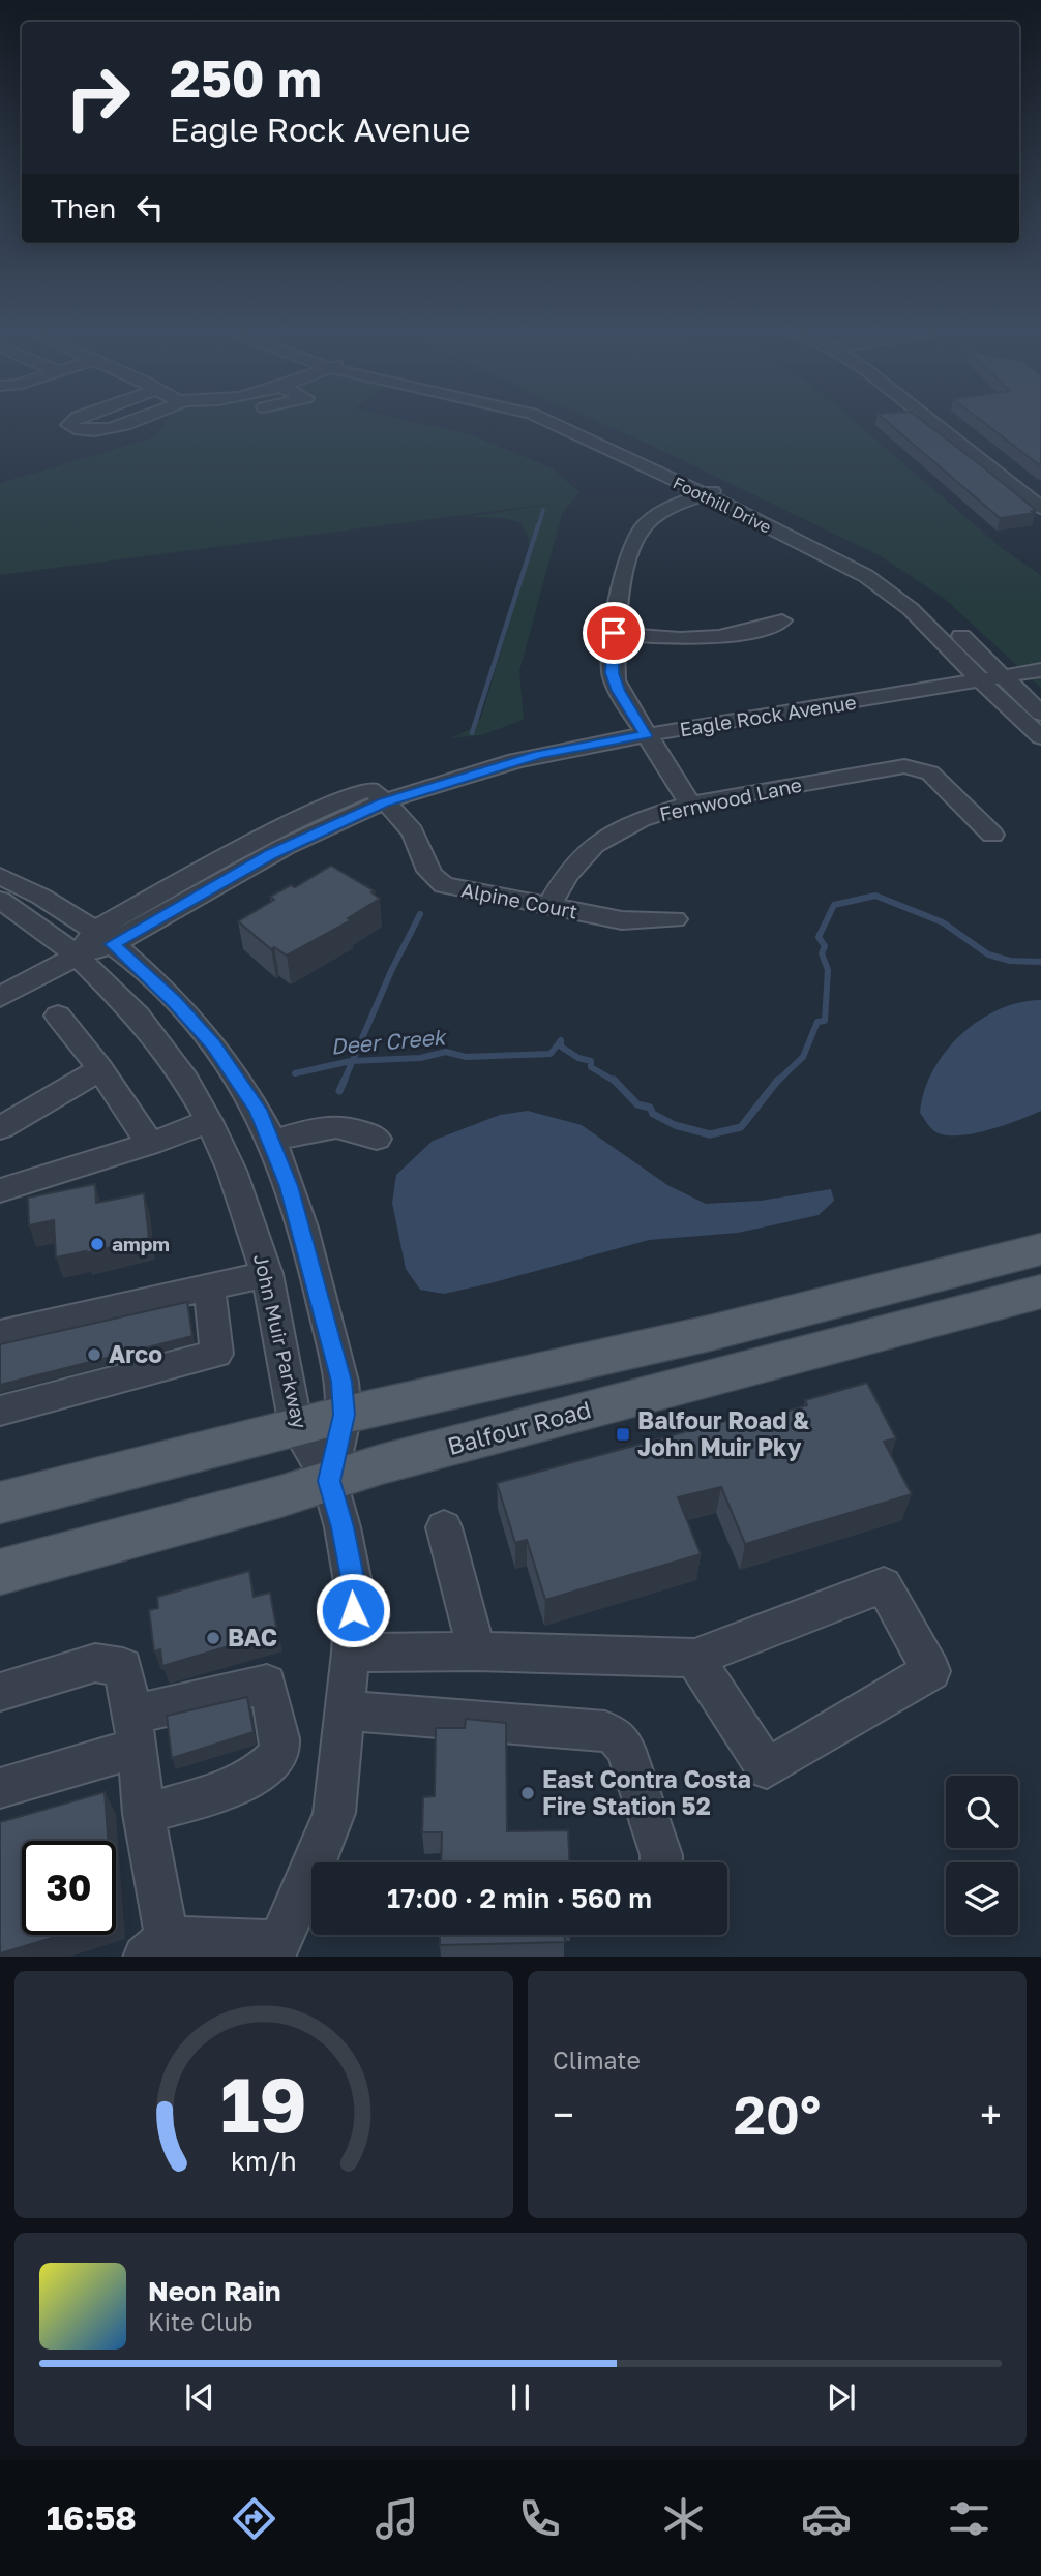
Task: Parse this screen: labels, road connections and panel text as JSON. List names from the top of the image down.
{
  "streets": {
    "main road": ["Balfour Road"],
    "street": [
      "Foothill Drive",
      "Eagle Rock Avenue",
      "Fernwood Lane",
      "Alpine Court",
      "John Muir Parkway"
    ]
  },
  "crossings": [
    ["Foothill Drive", "Eagle Rock Avenue"],
    ["Eagle Rock Avenue", "Alpine Court"],
    ["Eagle Rock Avenue", "John Muir Parkway"],
    ["Fernwood Lane", "Alpine Court"],
    ["John Muir Parkway", "Balfour Road"]
  ],
  "water": ["Deer Creek"],
  "places": {
    "other": [
      "ampm",
      "Arco",
      "BAC",
      "East Contra Costa Fire Station 52"
    ],
    "transit": ["Balfour Road & John Muir Pky"]
  },
  "page": {
    "turn": ["250 m", "Eagle Rock Avenue"],
    "then": "Then",
    "limit": "30",
    "trip": "17:00 · 2 min · 560 m",
    "tile": "Climate",
    "heat": ["−", "20°", "+"],
    "song": ["Neon Rain", "Kite Club"],
    "tabs": "16:58",
    "gauge": ["19", "km/h"]
  }
}
